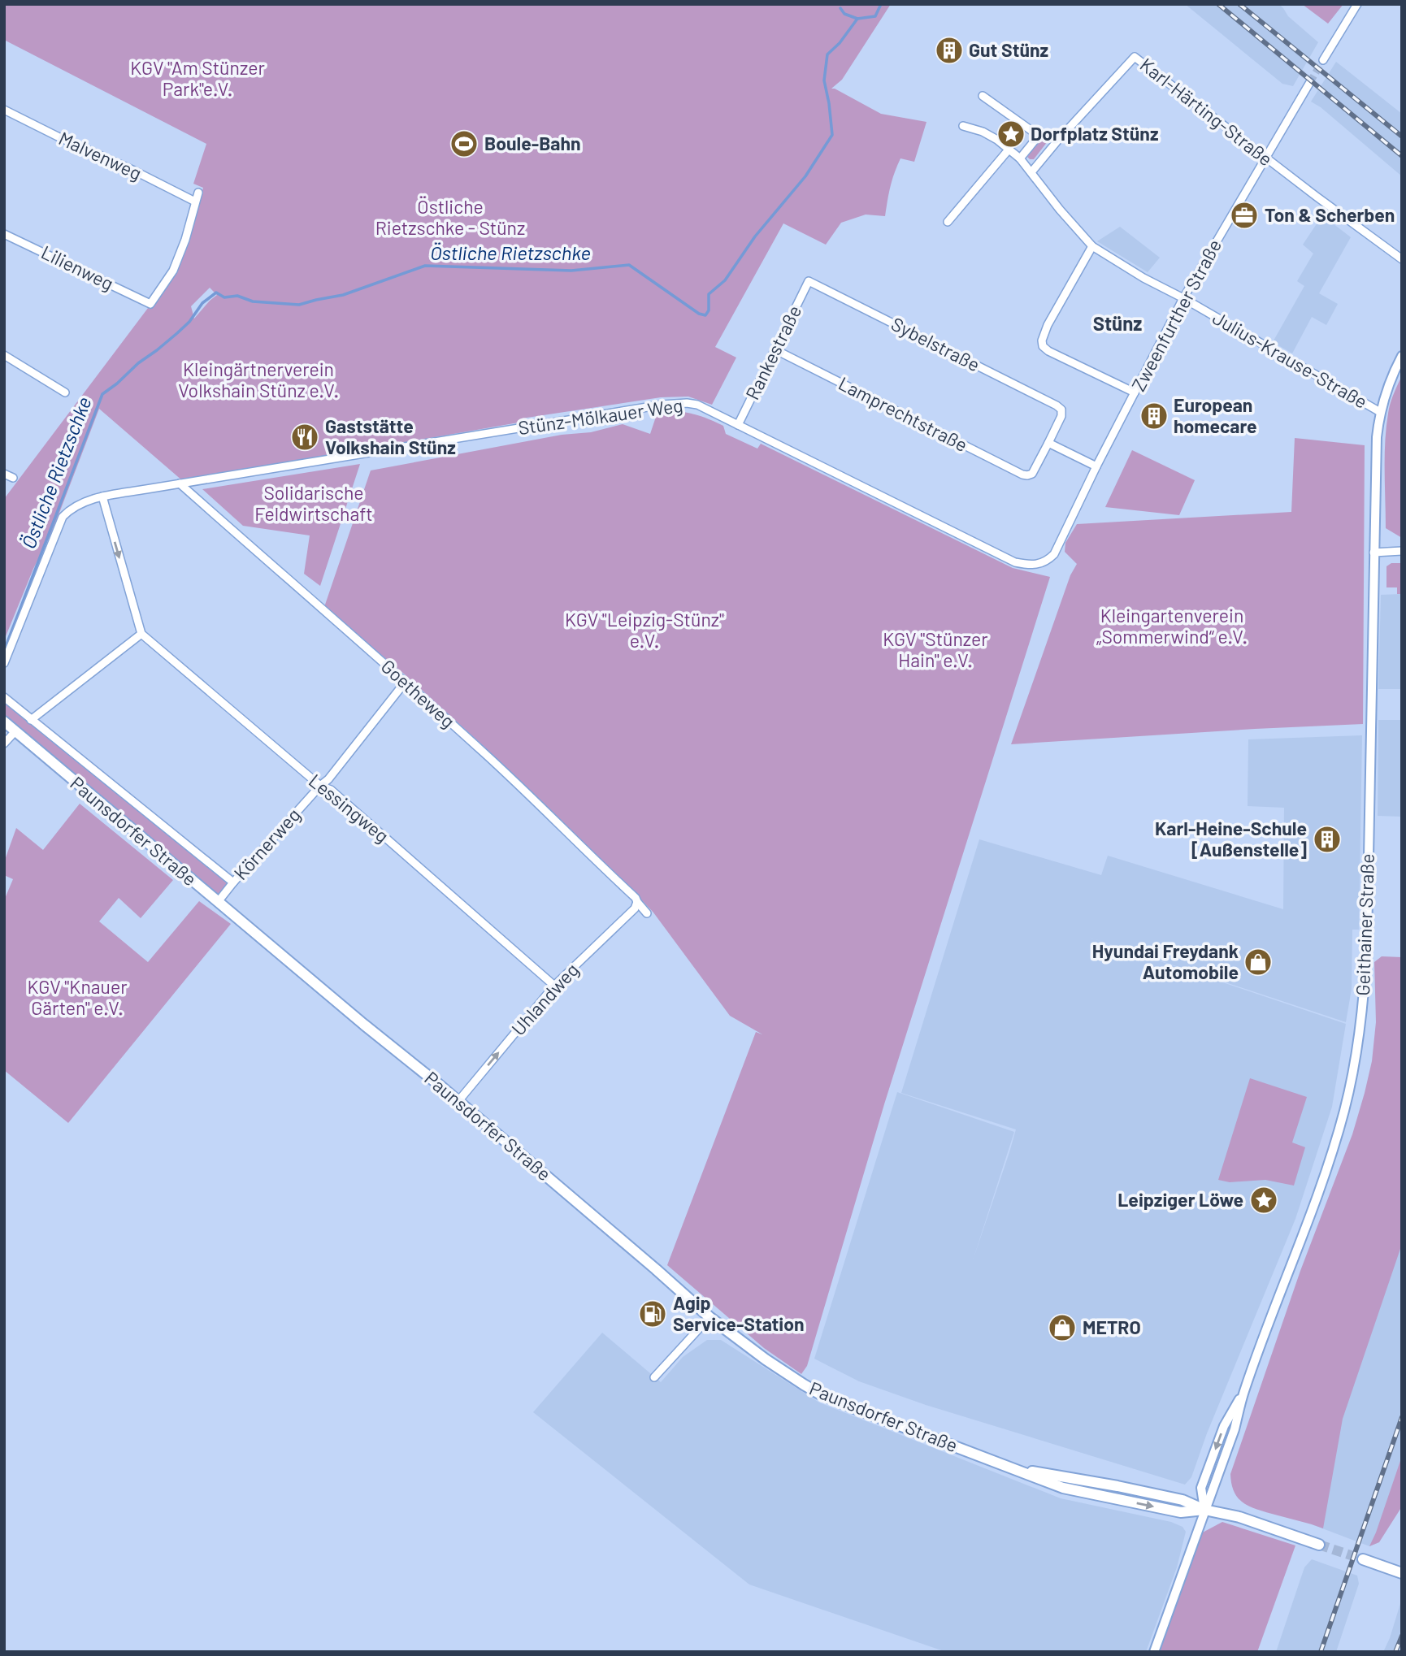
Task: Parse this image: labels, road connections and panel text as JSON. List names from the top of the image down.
{
  "streets": {
    "main road": ["Paunsdorfer Straße"],
    "street": [
      "Karl-Härting-Straße",
      "Malvenweg",
      "Lilienweg",
      "Zweenfurther Straße",
      "Sybelstraße",
      "Rankestraße",
      "Julius-Krause-Straße",
      "Lamprechtstraße",
      "Stünz-Mölkauer Weg",
      "Goetheweg",
      "Lessingweg",
      "Körnerweg",
      "Geithainer Straße",
      "Uhlandweg"
    ]
  },
  "crossings": [
    ["Karl-Härting-Straße", "Zweenfurther Straße"],
    ["Karl-Härting-Straße", "Julius-Krause-Straße"],
    ["Malvenweg", "Lilienweg"],
    ["Zweenfurther Straße", "Julius-Krause-Straße"],
    ["Zweenfurther Straße", "Stünz-Mölkauer Weg"],
    ["Sybelstraße", "Rankestraße"],
    ["Sybelstraße", "Lamprechtstraße"],
    ["Rankestraße", "Lamprechtstraße"],
    ["Rankestraße", "Stünz-Mölkauer Weg"],
    ["Julius-Krause-Straße", "Geithainer Straße"],
    ["Stünz-Mölkauer Weg", "Goetheweg"],
    ["Goetheweg", "Körnerweg"],
    ["Goetheweg", "Uhlandweg"],
    ["Lessingweg", "Körnerweg"],
    ["Lessingweg", "Uhlandweg"],
    ["Paunsdorfer Straße", "Körnerweg"],
    ["Paunsdorfer Straße", "Geithainer Straße"],
    ["Paunsdorfer Straße", "Uhlandweg"]
  ],
  "one_way": ["Uhlandweg"],
  "districts": ["Stünz"],
  "water": ["Östliche Rietzschke"],
  "parks": [
    "KGV \"Am Stünzer Park\"e.V.",
    "Östliche Rietzschke - Stünz",
    "Kleingärtnerverein Volkshain Stünz e.V.",
    "Solidarische Feldwirtschaft",
    "Kleingartenverein „Sommerwind“ e.V.",
    "KGV \"Leipzig-Stünz\" e.V.",
    "KGV \"Stünzer Hain\" e.V.",
    "KGV \"Knauer Gärten\" e.V."
  ],
  "places": {
    "building": ["Gut Stünz", "European homecare", "Karl-Heine-Schule [Außenstelle]"],
    "place": ["Dorfplatz Stünz", "Leipziger Löwe"],
    "sports": ["Boule-Bahn"],
    "office": ["Ton & Scherben"],
    "restaurant": ["Gaststätte Volkshain Stünz"],
    "shop": ["Hyundai Freydank Automobile", "METRO"],
    "fuel station": ["Agip Service-Station"]
  }
}
